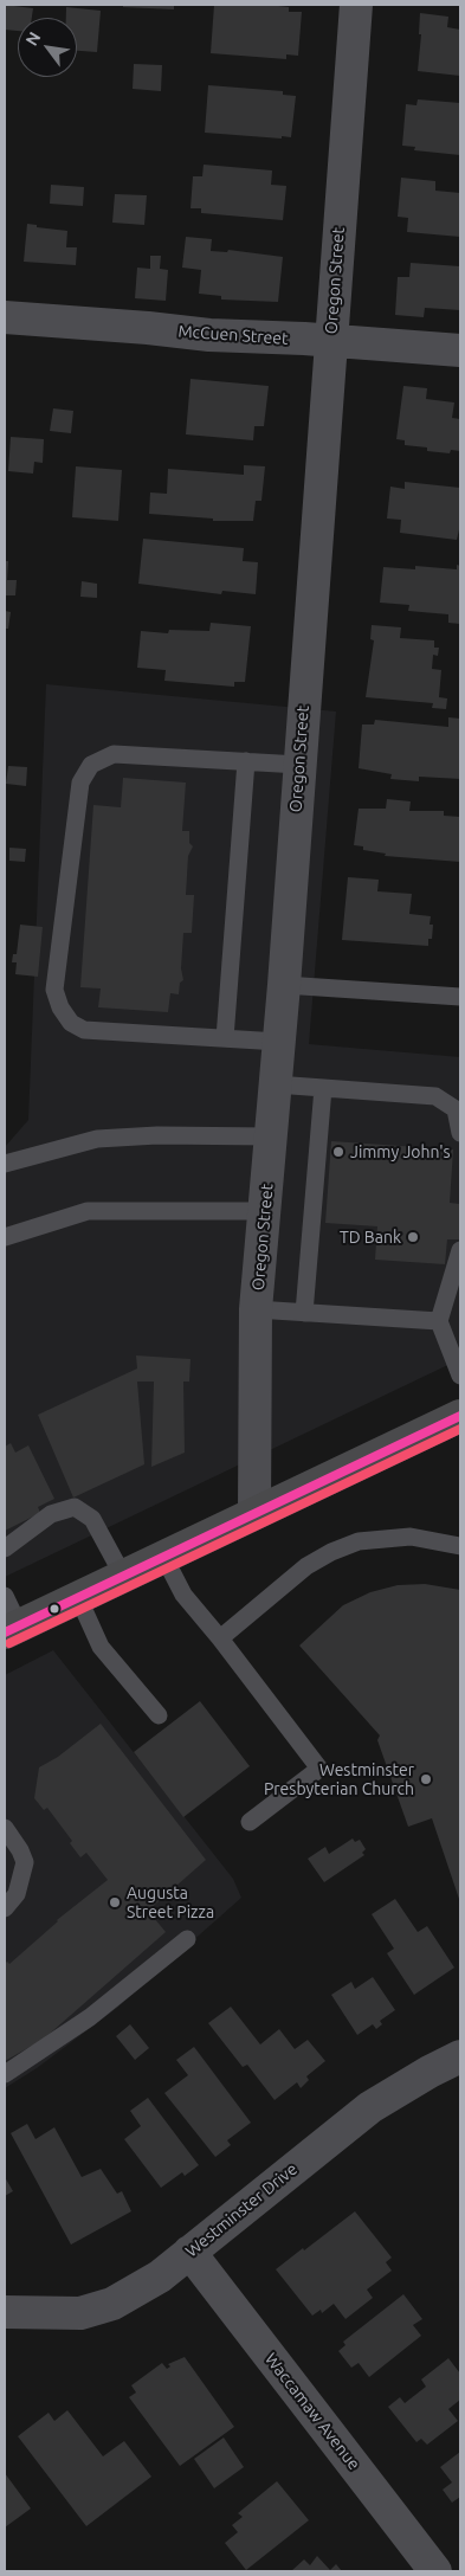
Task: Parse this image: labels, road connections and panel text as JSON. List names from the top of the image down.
{
  "streets": {
    "street": [
      "Oregon Street",
      "McCuen Street",
      "Westminster Drive",
      "Waccamaw Avenue"
    ]
  },
  "crossings": [
    ["Oregon Street", "McCuen Street"],
    ["Westminster Drive", "Waccamaw Avenue"]
  ],
  "places": [
    "Jimmy John's",
    "TD Bank",
    "Westminster Presbyterian Church",
    "Augusta Street Pizza"
  ],
  "north": "top left"
}
